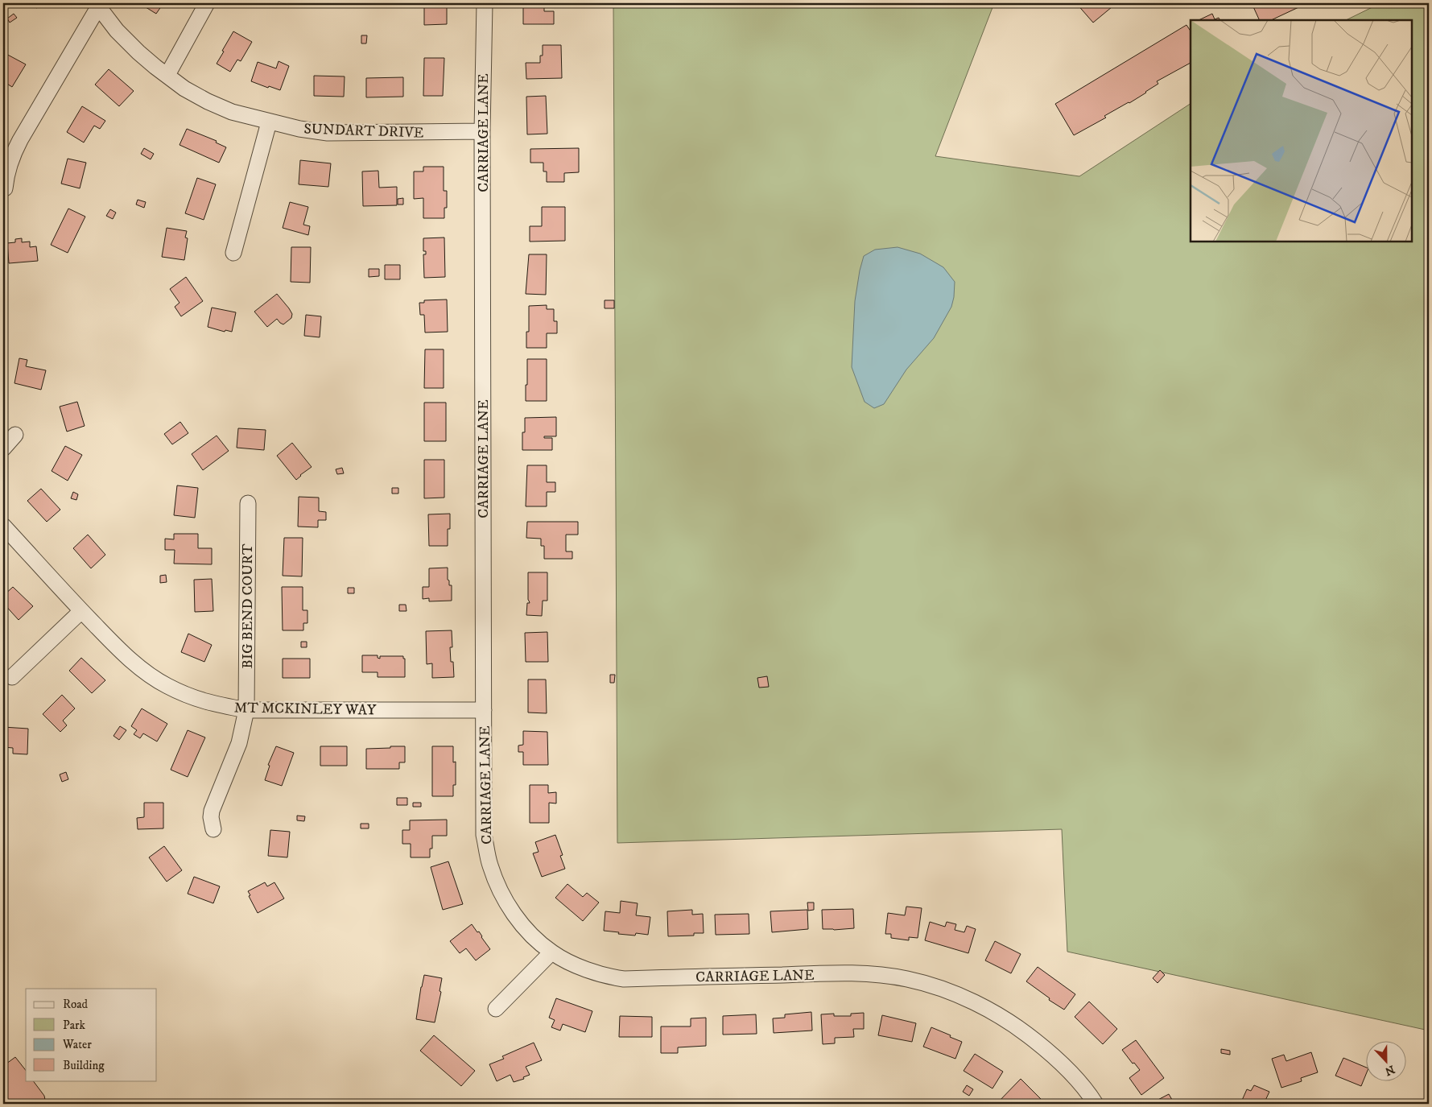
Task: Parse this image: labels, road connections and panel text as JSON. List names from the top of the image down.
{
  "streets": {
    "street": [
      "SUNDART DRIVE",
      "CARRIAGE LANE",
      "BIG BEND COURT",
      "MT MCKINLEY WAY"
    ]
  },
  "crossings": [
    ["SUNDART DRIVE", "CARRIAGE LANE"],
    ["CARRIAGE LANE", "MT MCKINLEY WAY"],
    ["BIG BEND COURT", "MT MCKINLEY WAY"]
  ],
  "legend": [
    "Road",
    "Park",
    "Water",
    "Building"
  ],
  "north": "bottom"
}
